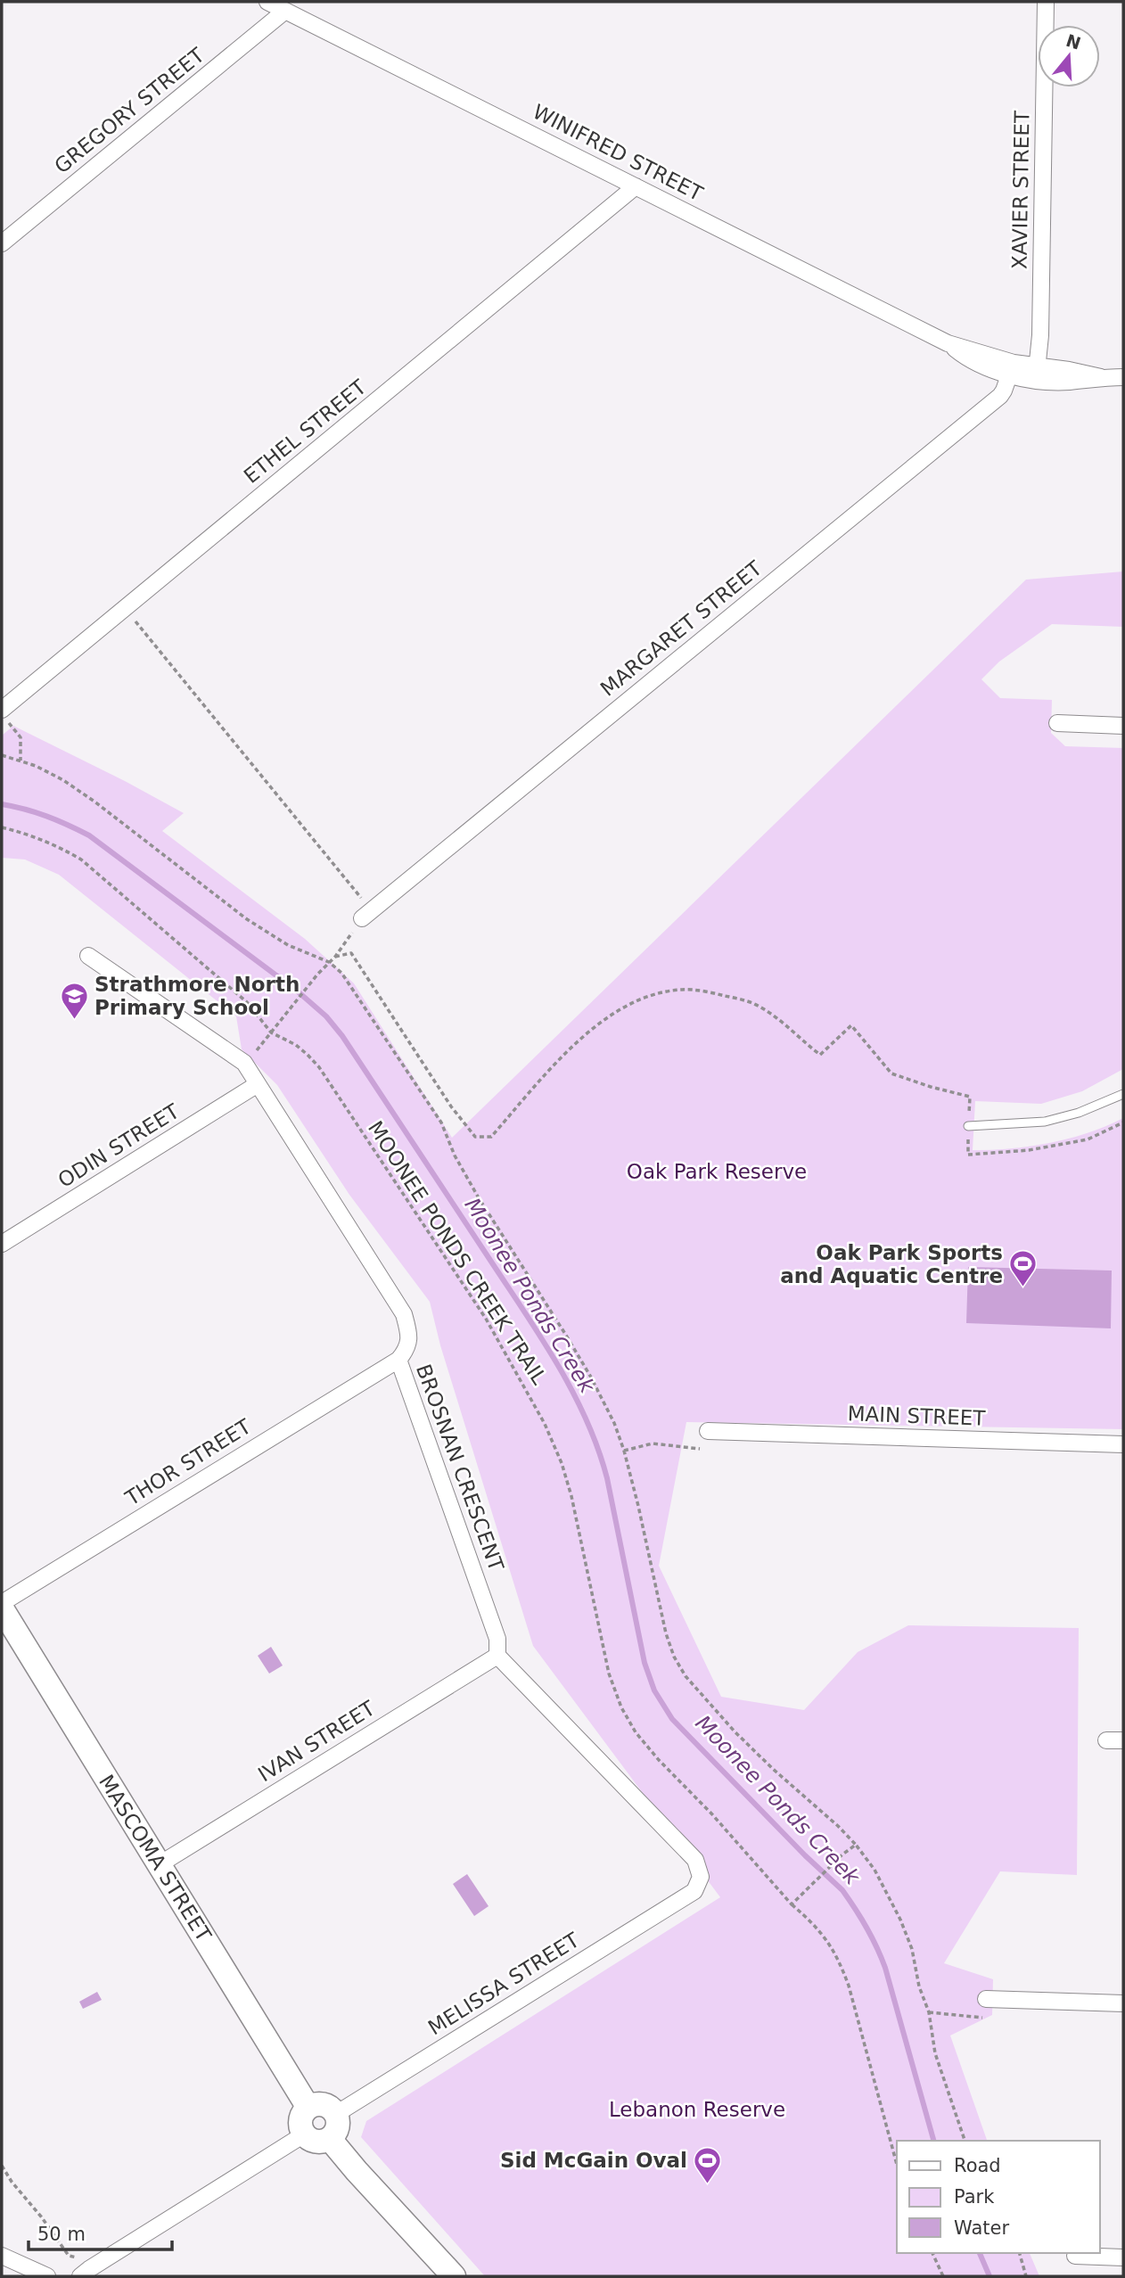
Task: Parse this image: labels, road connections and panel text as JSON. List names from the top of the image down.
{
  "streets": {
    "main road": ["MASCOMA STREET"],
    "street": [
      "GREGORY STREET",
      "WINIFRED STREET",
      "XAVIER STREET",
      "ETHEL STREET",
      "MARGARET STREET",
      "ODIN STREET",
      "MAIN STREET",
      "THOR STREET",
      "BROSNAN CRESCENT",
      "IVAN STREET",
      "MELISSA STREET"
    ],
    "path": ["MOONEE PONDS CREEK TRAIL"]
  },
  "crossings": [
    ["GREGORY STREET", "WINIFRED STREET"],
    ["WINIFRED STREET", "XAVIER STREET"],
    ["WINIFRED STREET", "ETHEL STREET"],
    ["WINIFRED STREET", "MARGARET STREET"],
    ["ODIN STREET", "BROSNAN CRESCENT"],
    ["THOR STREET", "BROSNAN CRESCENT"],
    ["BROSNAN CRESCENT", "IVAN STREET"],
    ["BROSNAN CRESCENT", "MELISSA STREET"],
    ["IVAN STREET", "MASCOMA STREET"],
    ["IVAN STREET", "MELISSA STREET"],
    ["MASCOMA STREET", "MELISSA STREET"]
  ],
  "water": ["Moonee Ponds Creek"],
  "parks": ["Oak Park Reserve", "Lebanon Reserve"],
  "places": {
    "school or university": ["Strathmore North Primary School"],
    "sports": ["Oak Park Sports and Aquatic Centre", "Sid McGain Oval"]
  },
  "legend": ["Road", "Park", "Water"],
  "scale_bar": "50 m",
  "north": "top"
}
